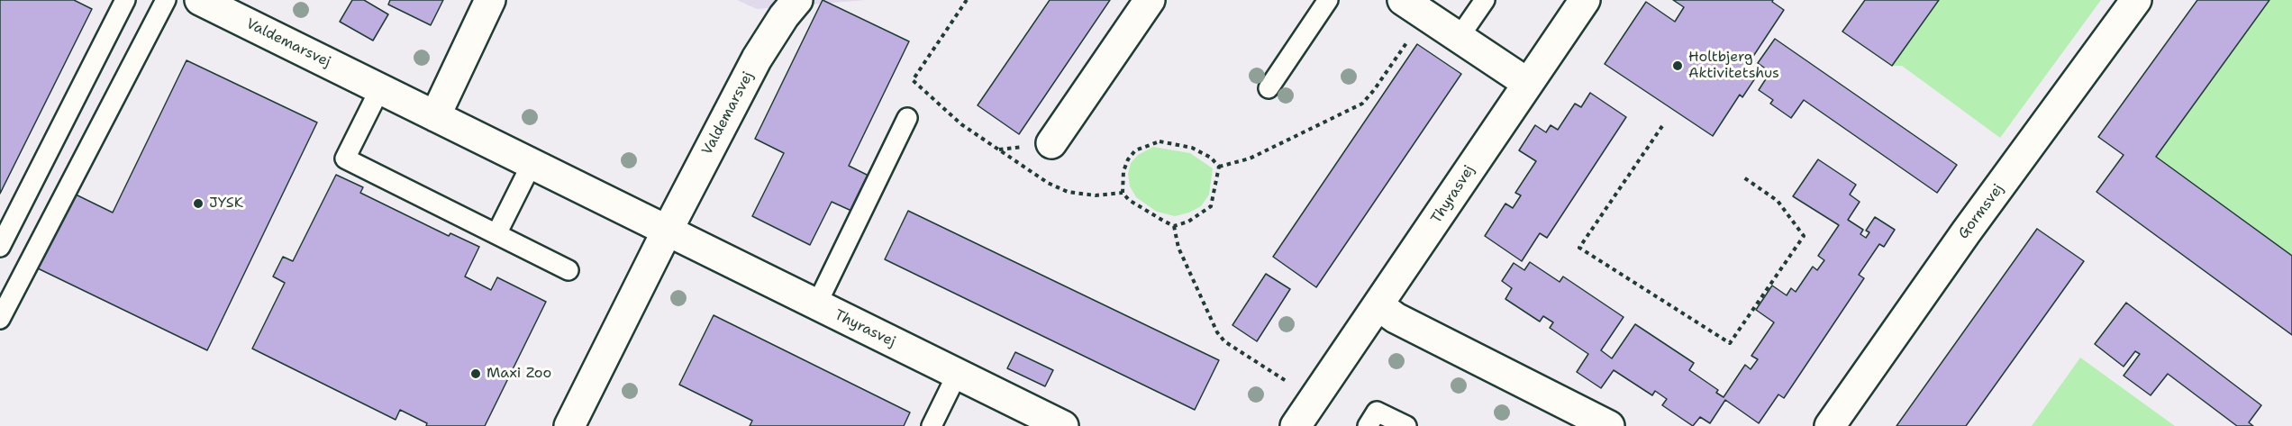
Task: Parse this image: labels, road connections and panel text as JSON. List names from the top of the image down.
{
  "streets": {
    "street": ["Valdemarsvej", "Thyrasvej", "Gormsvej"]
  },
  "crossings": [
    ["Valdemarsvej", "Thyrasvej"]
  ],
  "places": ["Holtbjerg Aktivitetshus", "JYSK", "Maxi Zoo"]
}
